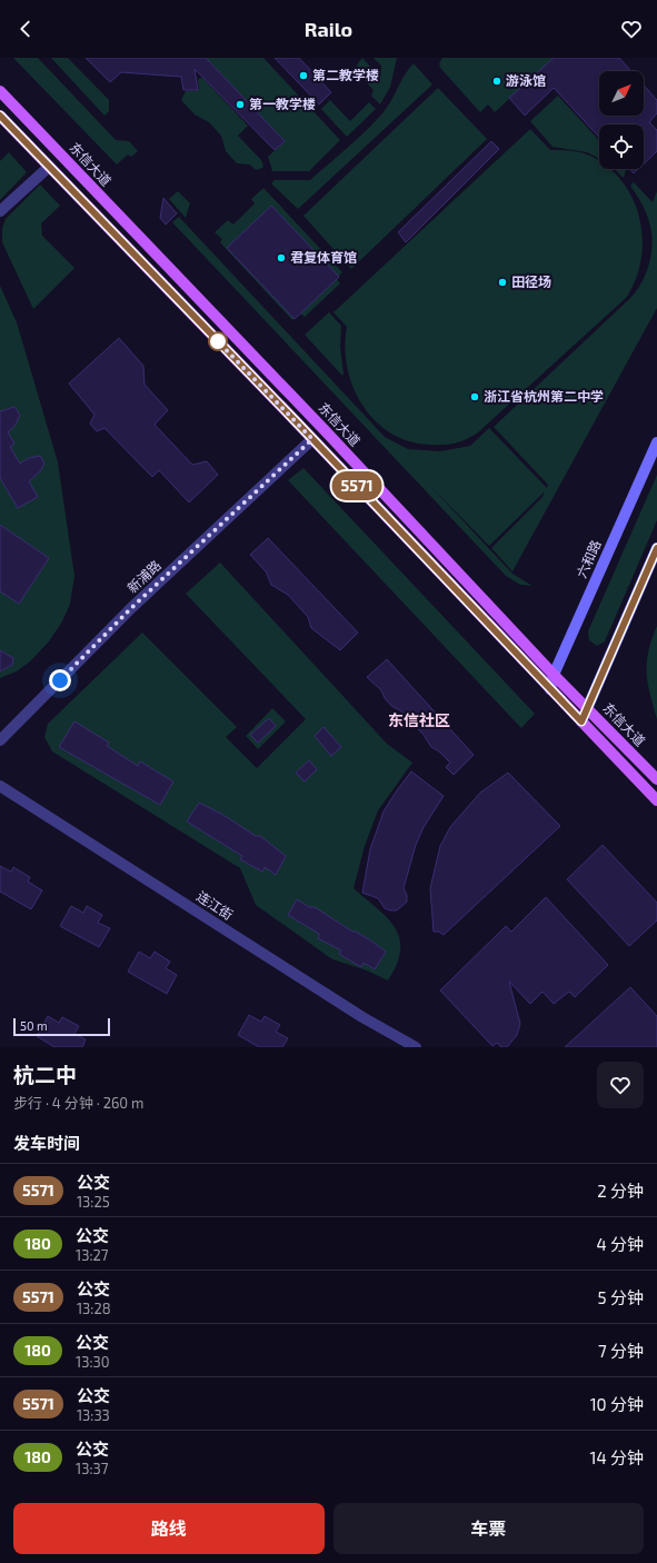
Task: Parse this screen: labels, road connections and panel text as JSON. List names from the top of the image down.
{
  "streets": {
    "main road": ["东信大道", "六和路"],
    "street": ["新浦路", "连江街"]
  },
  "crossings": [
    ["东信大道", "六和路"]
  ],
  "districts": ["东信社区"],
  "places": [
    "第二教学楼",
    "游泳馆",
    "第一教学楼",
    "君复体育馆",
    "田径场",
    "浙江省杭州第二中学"
  ],
  "lines": ["bus line 5571"],
  "scale_bar": "50 m",
  "north": "top right",
  "page": {
    "header": "Railo",
    "on_map": "5571",
    "scale": "50 m",
    "heading": [
      ["杭二中", "步行 · 4 分钟 · 260 m"],
      "发车时间"
    ],
    "list": [
      {
        "mark": "5571",
        "name": "公交",
        "note": "13:25",
        "value": "2 分钟"
      },
      {
        "mark": "180",
        "name": "公交",
        "note": "13:27",
        "value": "4 分钟"
      },
      {
        "mark": "5571",
        "name": "公交",
        "note": "13:28",
        "value": "5 分钟"
      },
      {
        "mark": "180",
        "name": "公交",
        "note": "13:30",
        "value": "7 分钟"
      },
      {
        "mark": "5571",
        "name": "公交",
        "note": "13:33",
        "value": "10 分钟"
      },
      {
        "mark": "180",
        "name": "公交",
        "note": "13:37",
        "value": "14 分钟"
      }
    ],
    "buttons": ["路线", "车票"]
  }
}
